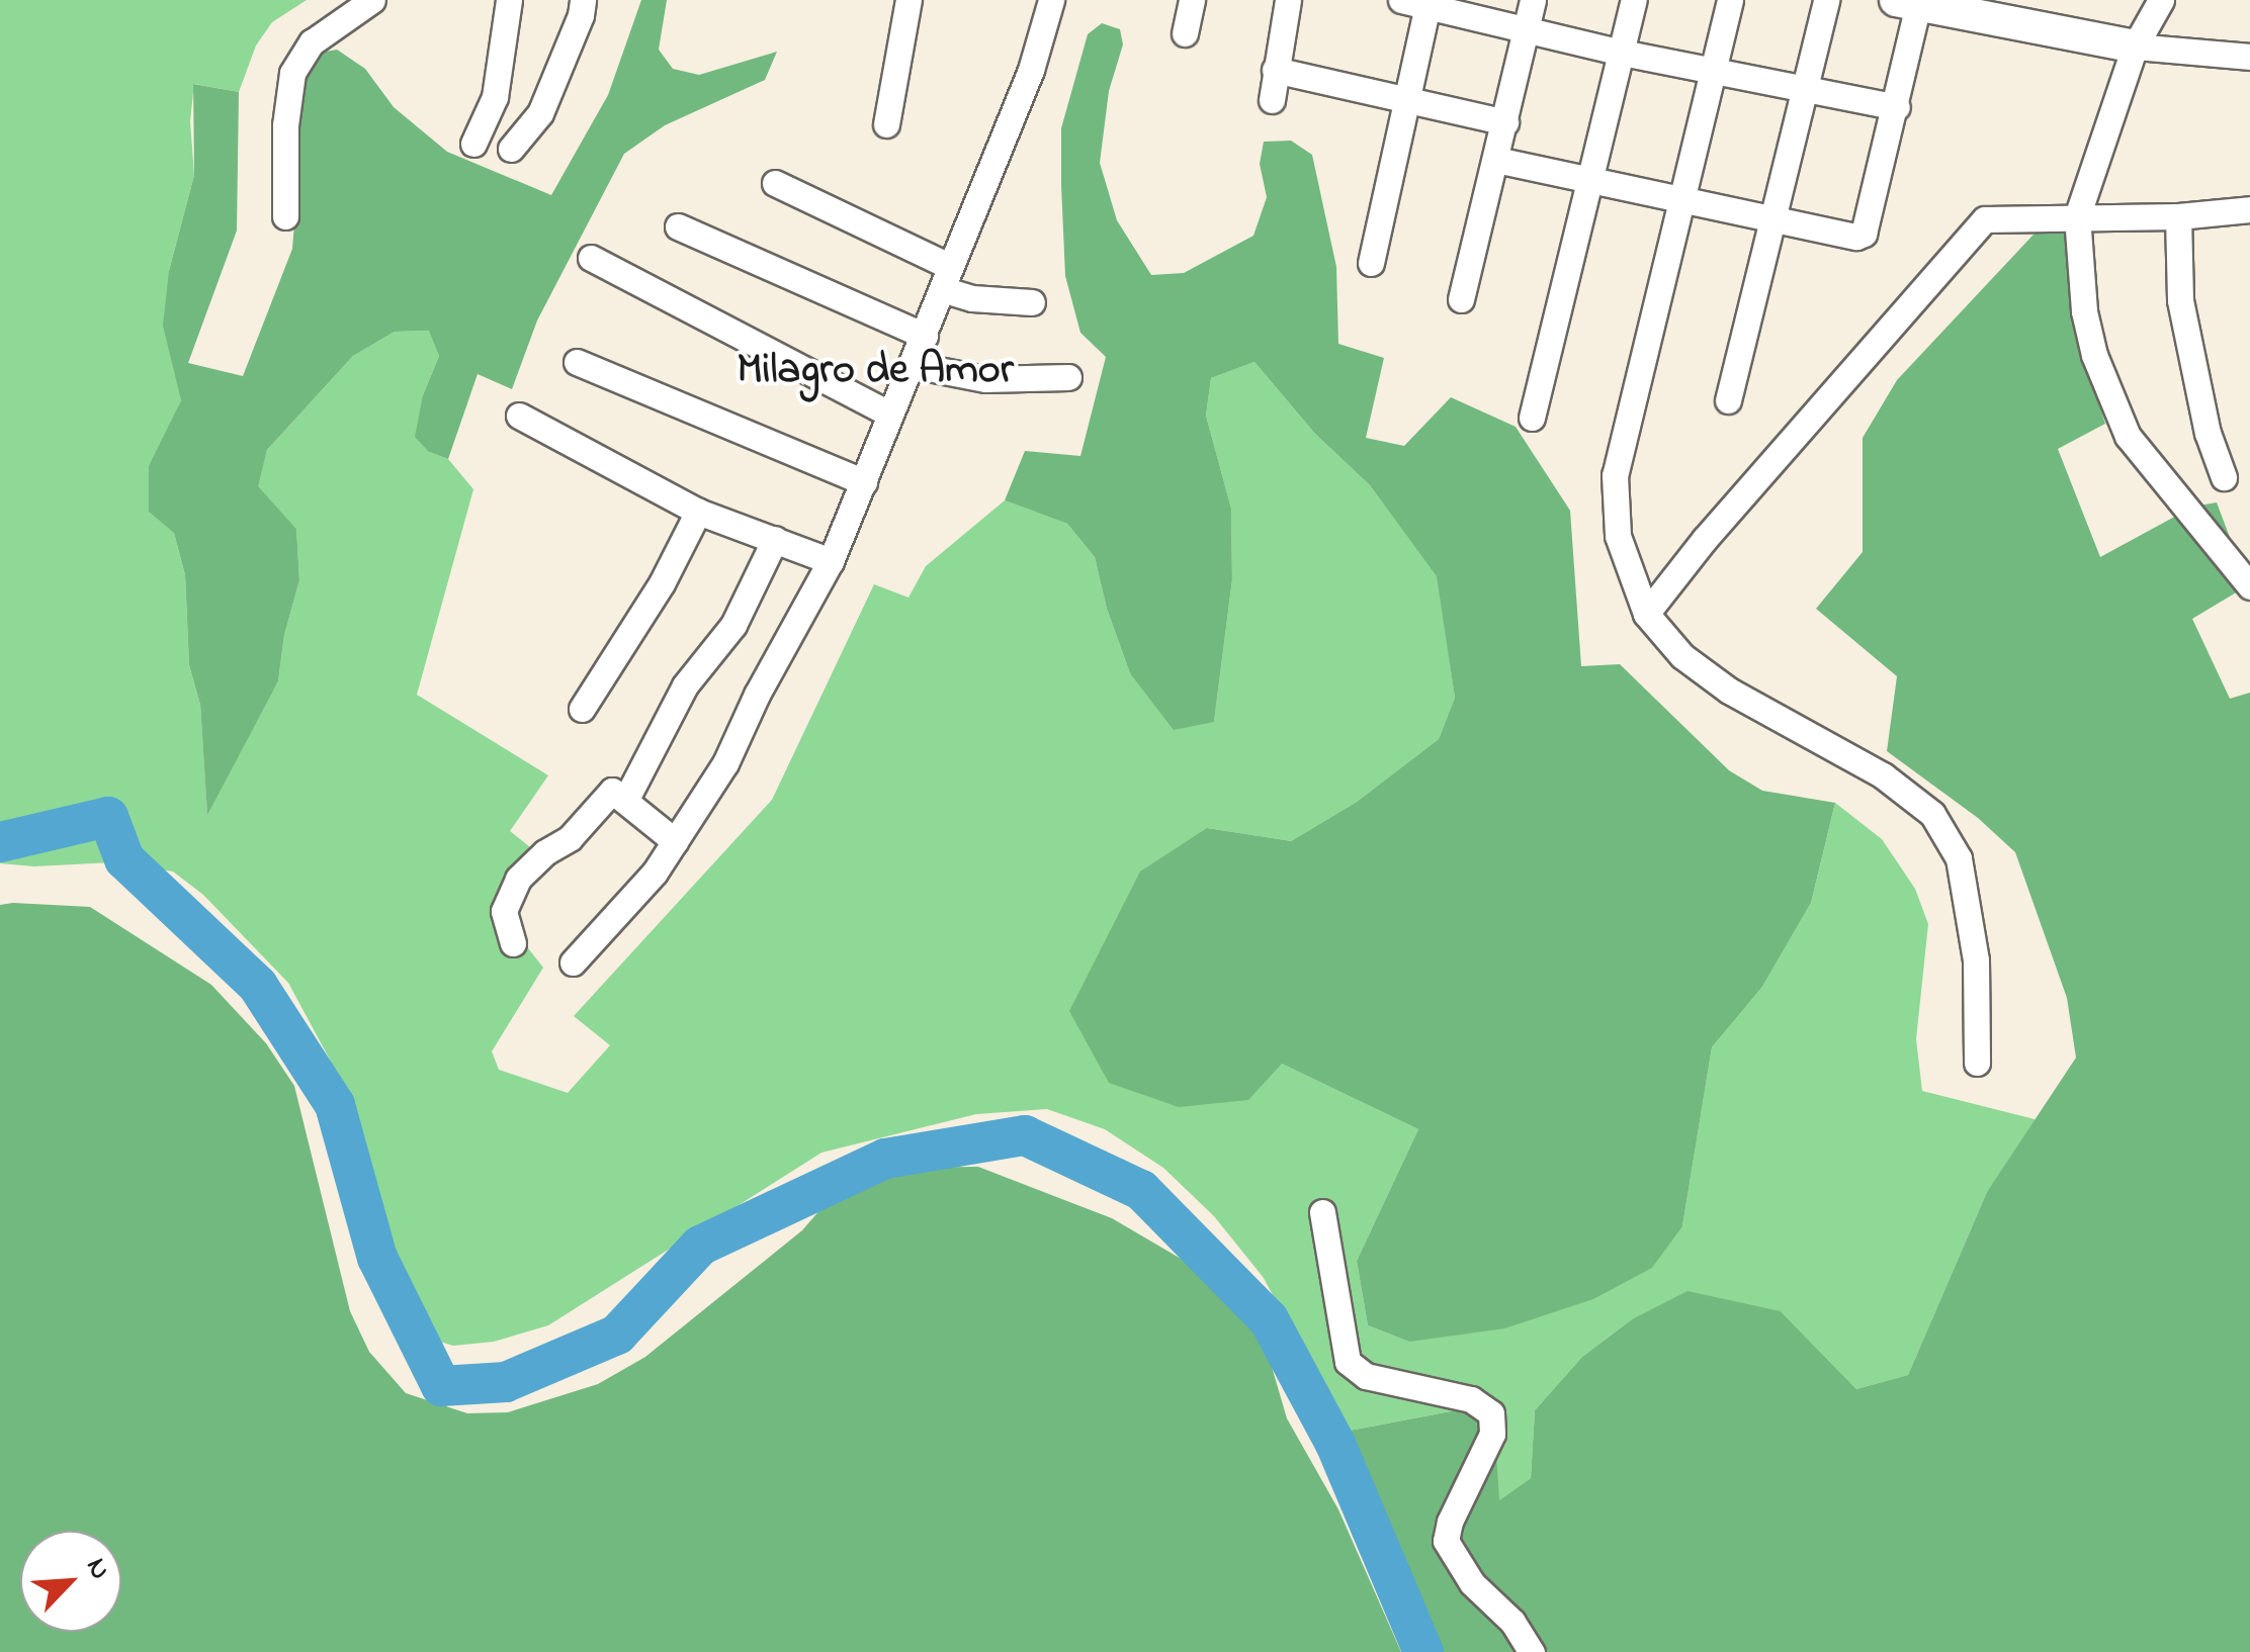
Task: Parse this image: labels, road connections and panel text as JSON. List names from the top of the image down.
{
  "districts": ["Milagro de Amor"],
  "north": "top right"
}
